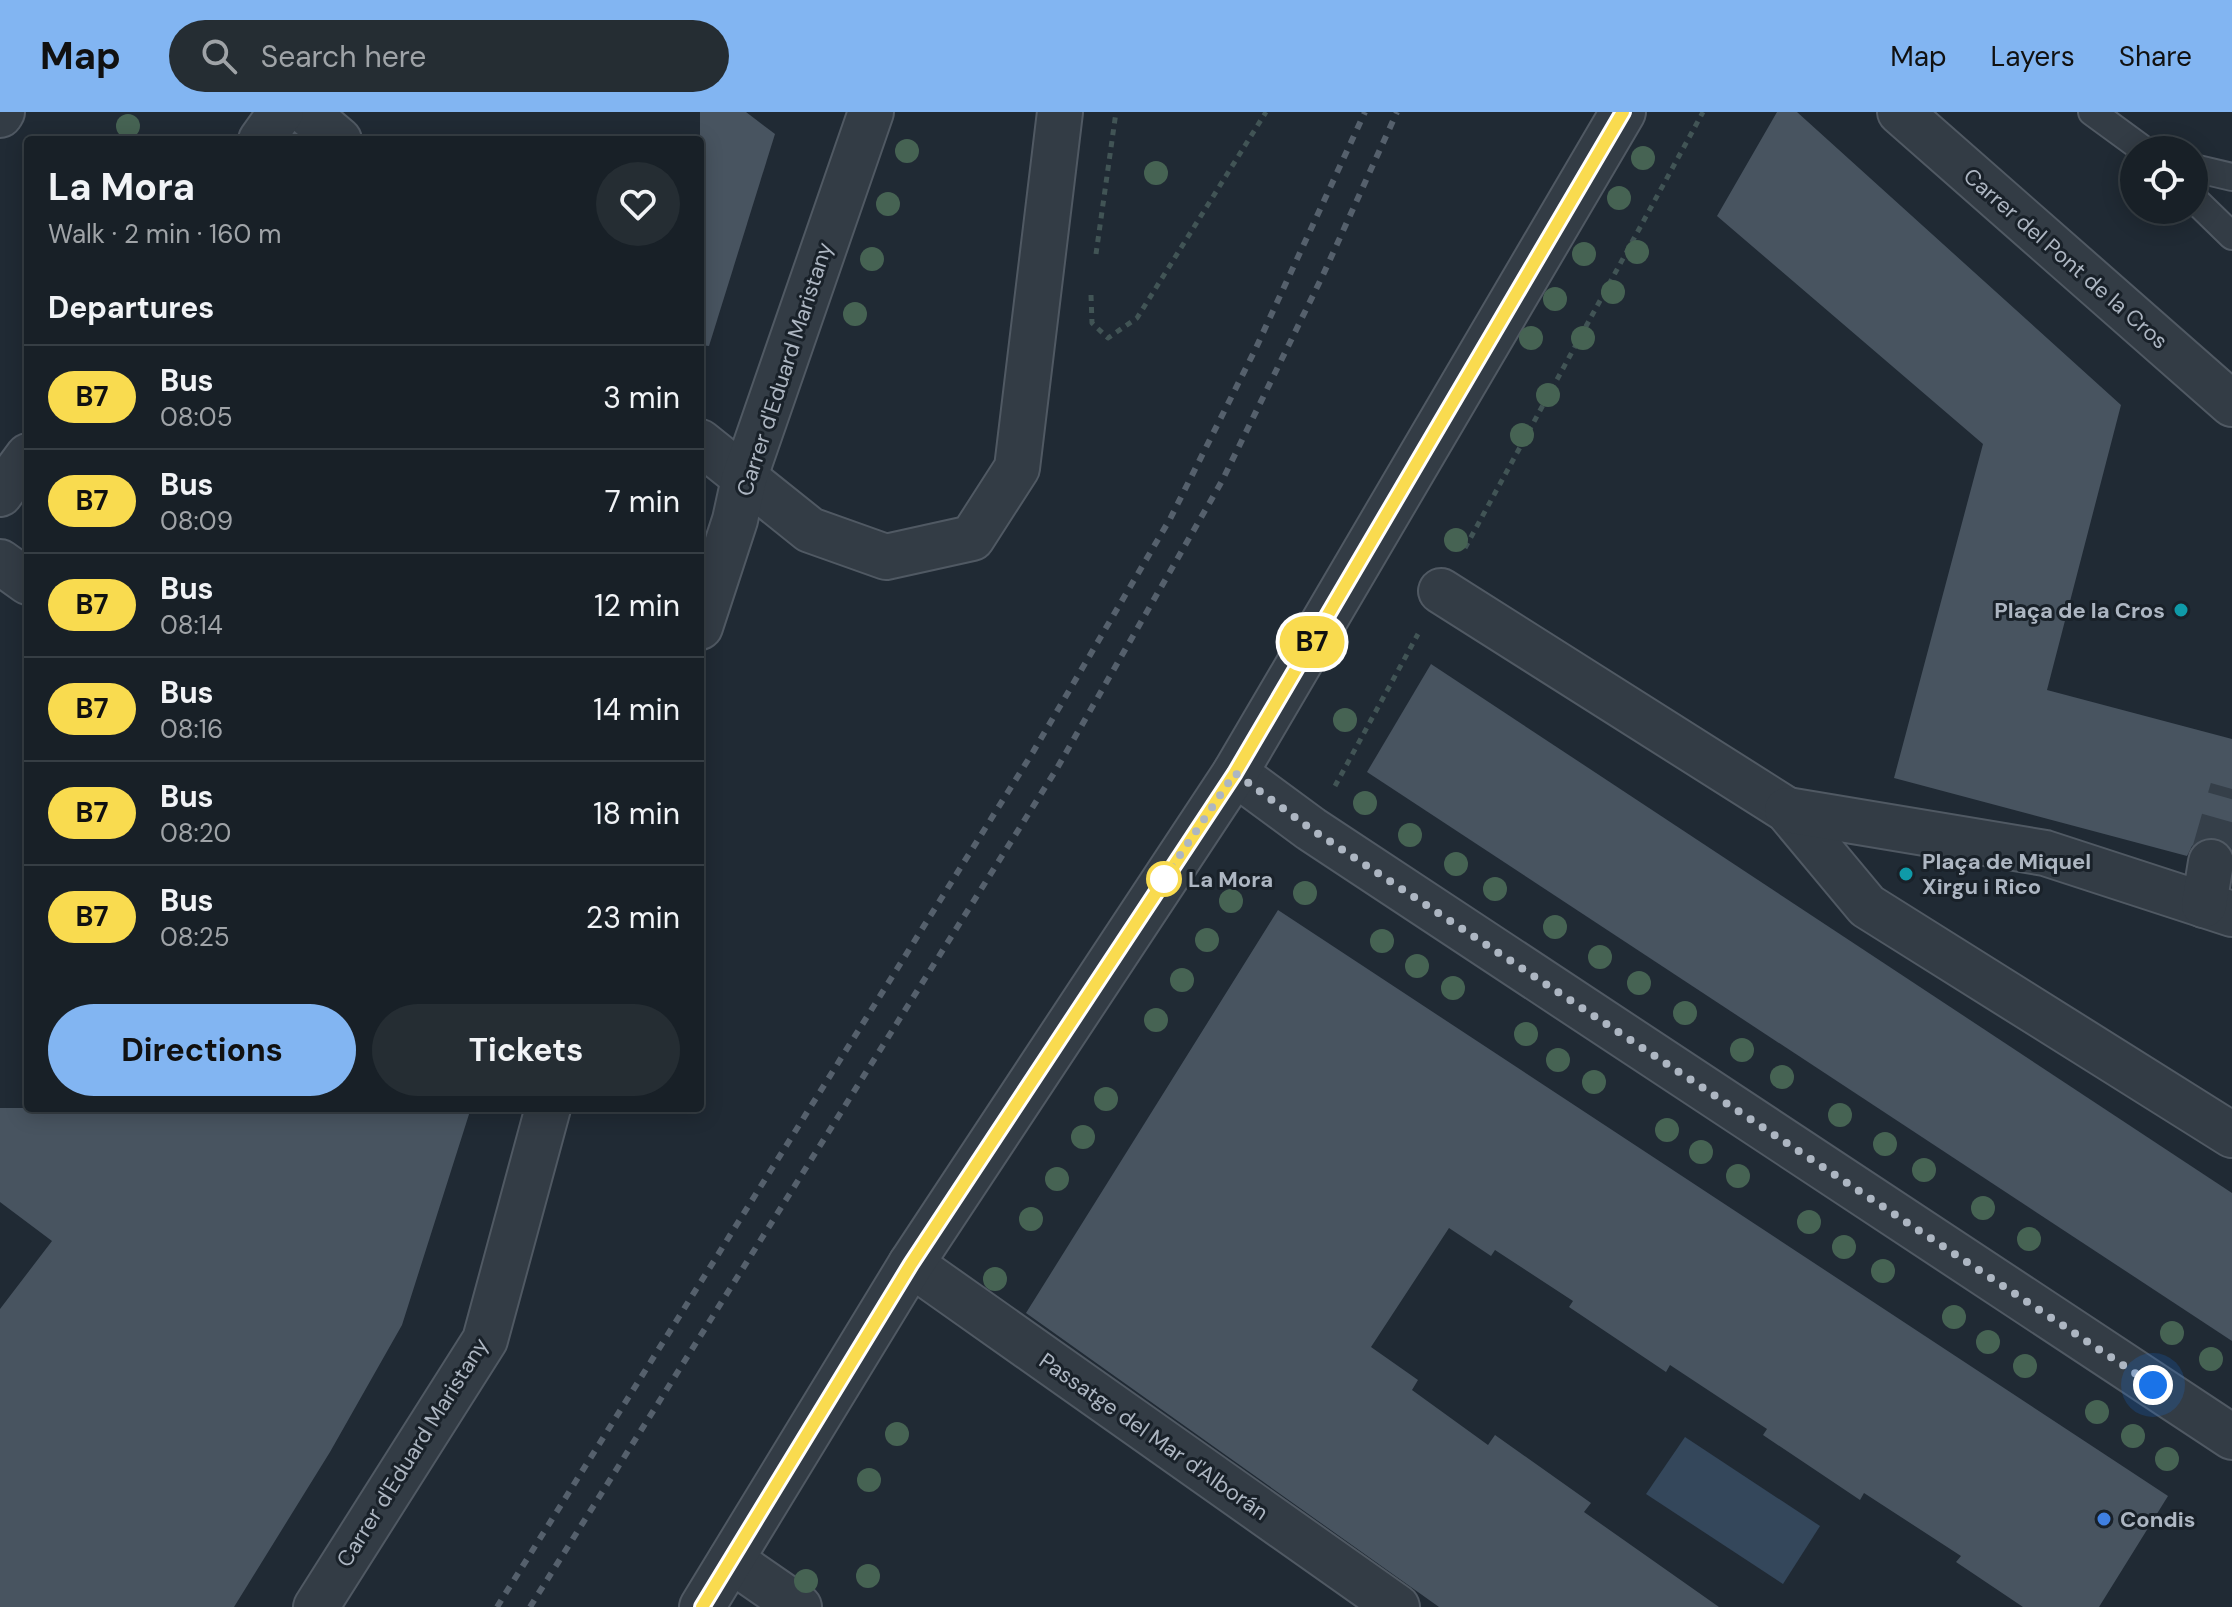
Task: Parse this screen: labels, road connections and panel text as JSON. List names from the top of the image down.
{
  "streets": {
    "street": ["Carrer del Pont de la Cros", "Carrer d'Eduard Maristany", "Passatge del Mar d'Alborán"]
  },
  "places": [
    "Plaça de la Cros",
    "Plaça de Miquel Xirgu i Rico",
    "La Mora",
    "Condis"
  ],
  "lines": ["bus line B7"],
  "page": {
    "header": "Map",
    "search": "Search here",
    "nav": ["Map", "Layers", "Share"],
    "on_map": "B7",
    "heading": [
      ["La Mora", "Walk · 2 min · 160 m"],
      "Departures"
    ],
    "list": [
      {
        "mark": "B7",
        "name": "Bus",
        "note": "08:05",
        "value": "3 min"
      },
      {
        "mark": "B7",
        "name": "Bus",
        "note": "08:09",
        "value": "7 min"
      },
      {
        "mark": "B7",
        "name": "Bus",
        "note": "08:14",
        "value": "12 min"
      },
      {
        "mark": "B7",
        "name": "Bus",
        "note": "08:16",
        "value": "14 min"
      },
      {
        "mark": "B7",
        "name": "Bus",
        "note": "08:20",
        "value": "18 min"
      },
      {
        "mark": "B7",
        "name": "Bus",
        "note": "08:25",
        "value": "23 min"
      }
    ],
    "buttons": ["Directions", "Tickets"]
  }
}
